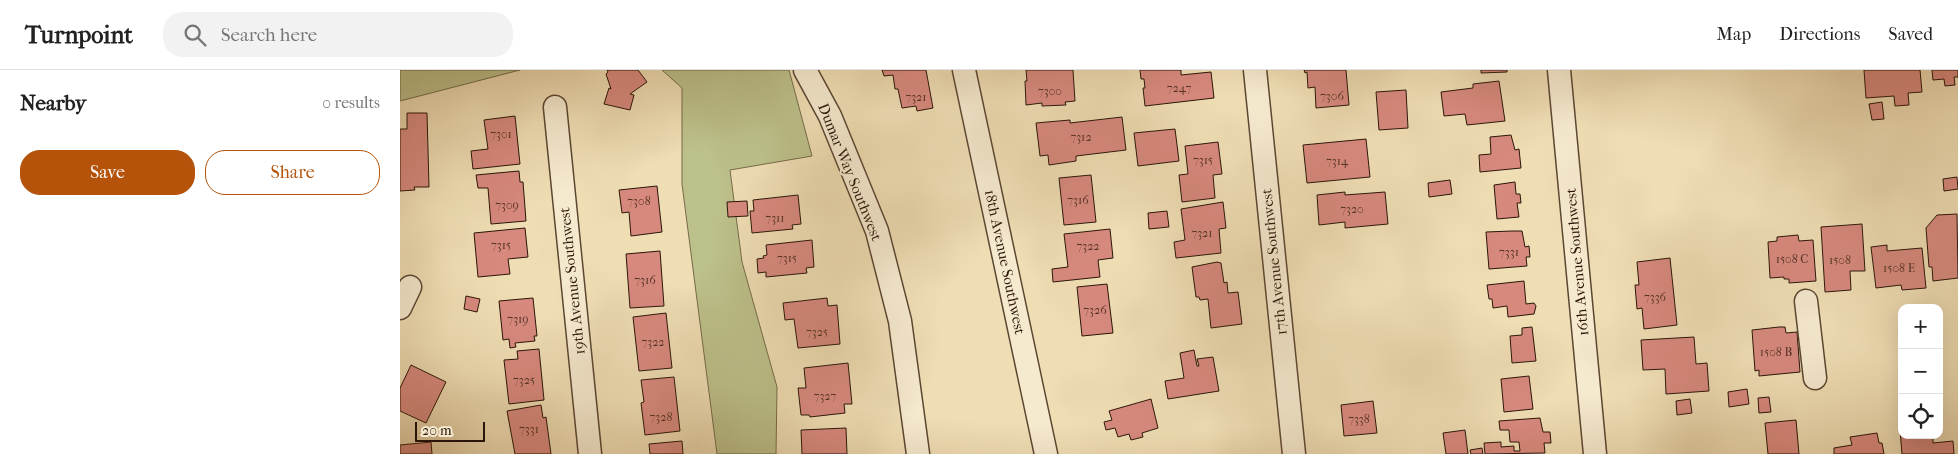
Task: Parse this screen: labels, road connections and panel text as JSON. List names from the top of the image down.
{
  "streets": {
    "street": [
      "Dumar Way Southwest",
      "18th Avenue Southwest",
      "17th Avenue Southwest",
      "16th Avenue Southwest",
      "19th Avenue Southwest"
    ]
  },
  "house_numbers": [
    "7247",
    "7300",
    "7306",
    "7321",
    "7301",
    "7312",
    "7315",
    "7314",
    "7316",
    "7308",
    "7309",
    "7320",
    "7311",
    "7321",
    "7315",
    "7322",
    "7331",
    "7315",
    "1508 C",
    "1508",
    "1508 E",
    "7316",
    "7336",
    "7326",
    "7319",
    "7325",
    "7322",
    "1508 B",
    "7325",
    "7327",
    "7328",
    "7338",
    "7331"
  ],
  "scale_bar": "20 m",
  "page": {
    "header": "Turnpoint",
    "search": "Search here",
    "nav": ["Map", "Directions", "Saved"],
    "heading": ["Nearby", "0 results"],
    "buttons": ["Save", "Share"],
    "map_buttons": ["+", "−"],
    "scale": "20 m"
  }
}
